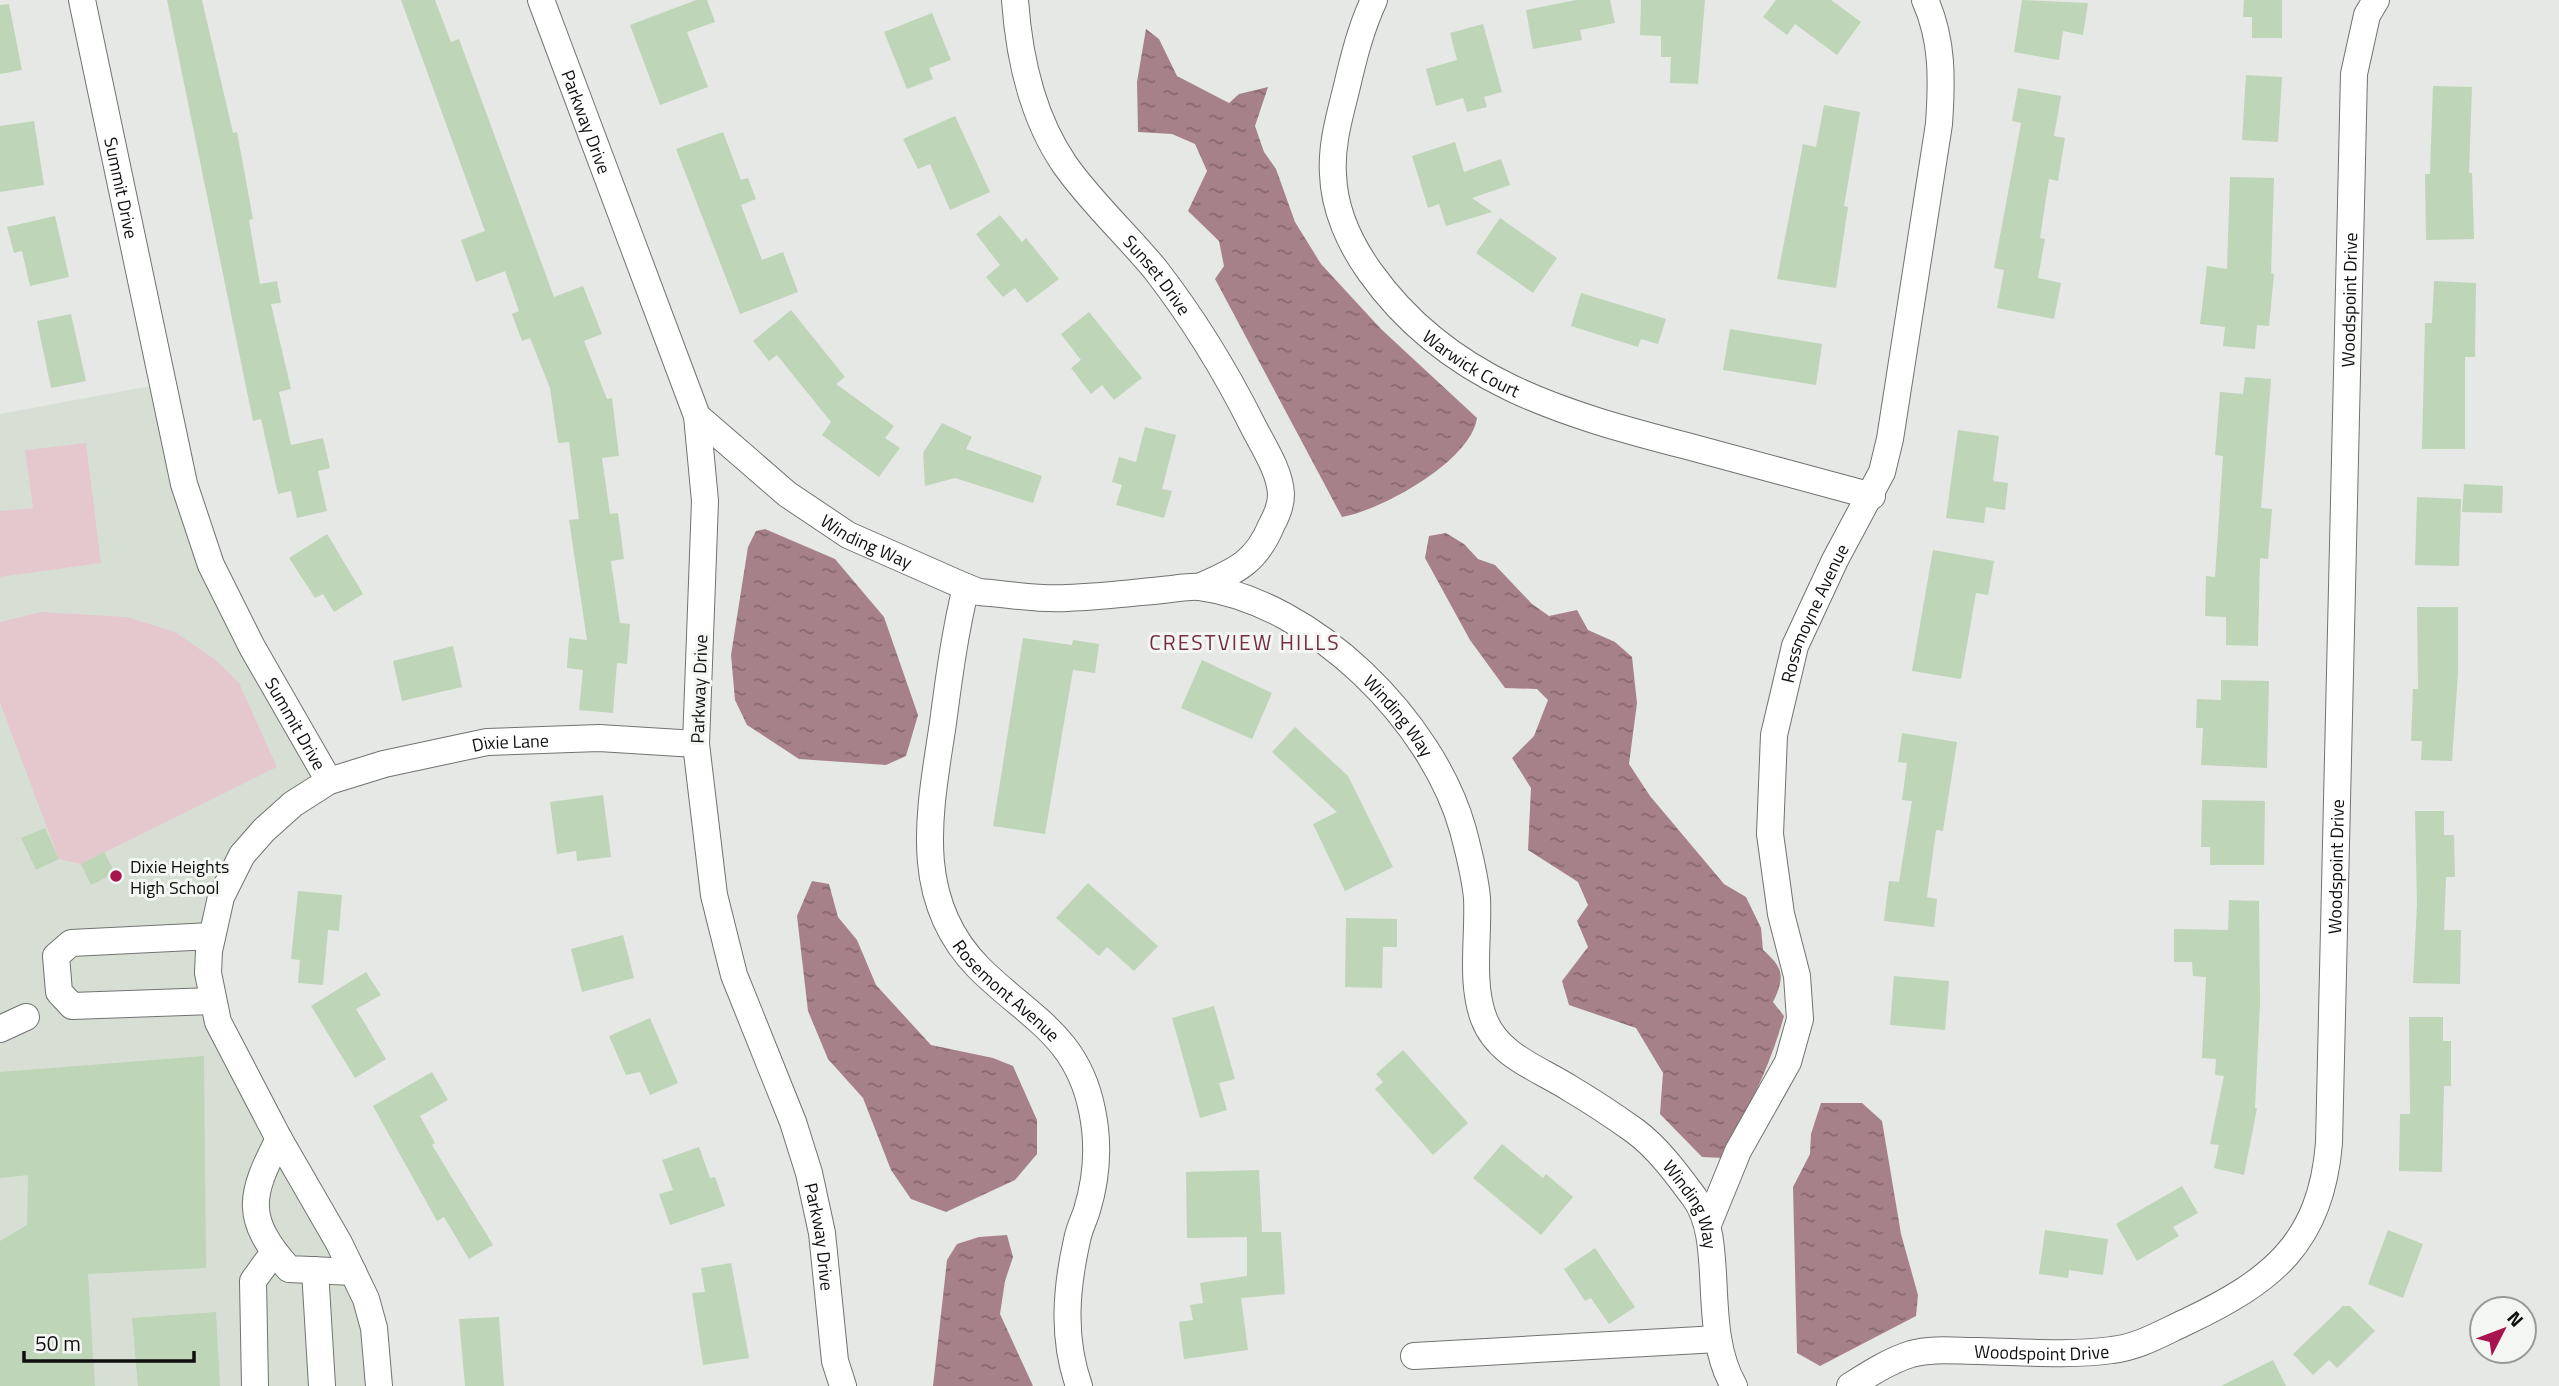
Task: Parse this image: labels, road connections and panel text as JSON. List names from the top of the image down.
{
  "streets": {
    "street": [
      "Parkway Drive",
      "Summit Drive",
      "Sunset Drive",
      "Woodspoint Drive",
      "Warwick Court",
      "Winding Way",
      "Rossmoyne Avenue",
      "Dixie Lane",
      "Rosemont Avenue"
    ]
  },
  "crossings": [
    ["Parkway Drive", "Winding Way"],
    ["Parkway Drive", "Dixie Lane"],
    ["Summit Drive", "Dixie Lane"],
    ["Sunset Drive", "Winding Way"],
    ["Warwick Court", "Rossmoyne Avenue"],
    ["Winding Way", "Rossmoyne Avenue"],
    ["Winding Way", "Rosemont Avenue"]
  ],
  "districts": ["CRESTVIEW HILLS"],
  "places": ["Dixie Heights High School"],
  "scale_bar": "50 m",
  "north": "top right"
}
